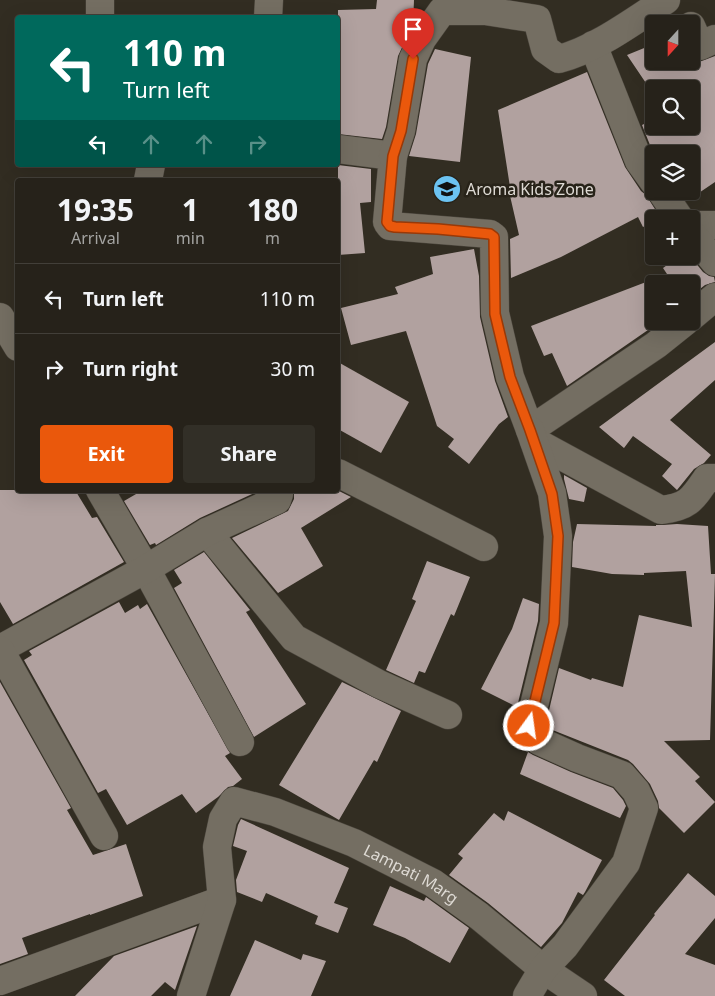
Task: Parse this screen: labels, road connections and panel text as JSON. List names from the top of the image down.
{
  "streets": {
    "street": ["Lampati Marg"]
  },
  "places": {
    "school or university": ["Aroma Kids Zone"]
  },
  "north": "bottom",
  "page": {
    "map_buttons": ["+", "−"],
    "turn": ["110 m", "Turn left"],
    "eta": [
      "19:35",
      "Arrival",
      "1",
      "min",
      "180",
      "m"
    ],
    "list": [
      {
        "name": "Turn left",
        "value": "110 m"
      },
      {
        "name": "Turn right",
        "value": "30 m"
      }
    ],
    "buttons": ["Exit", "Share"]
  }
}
